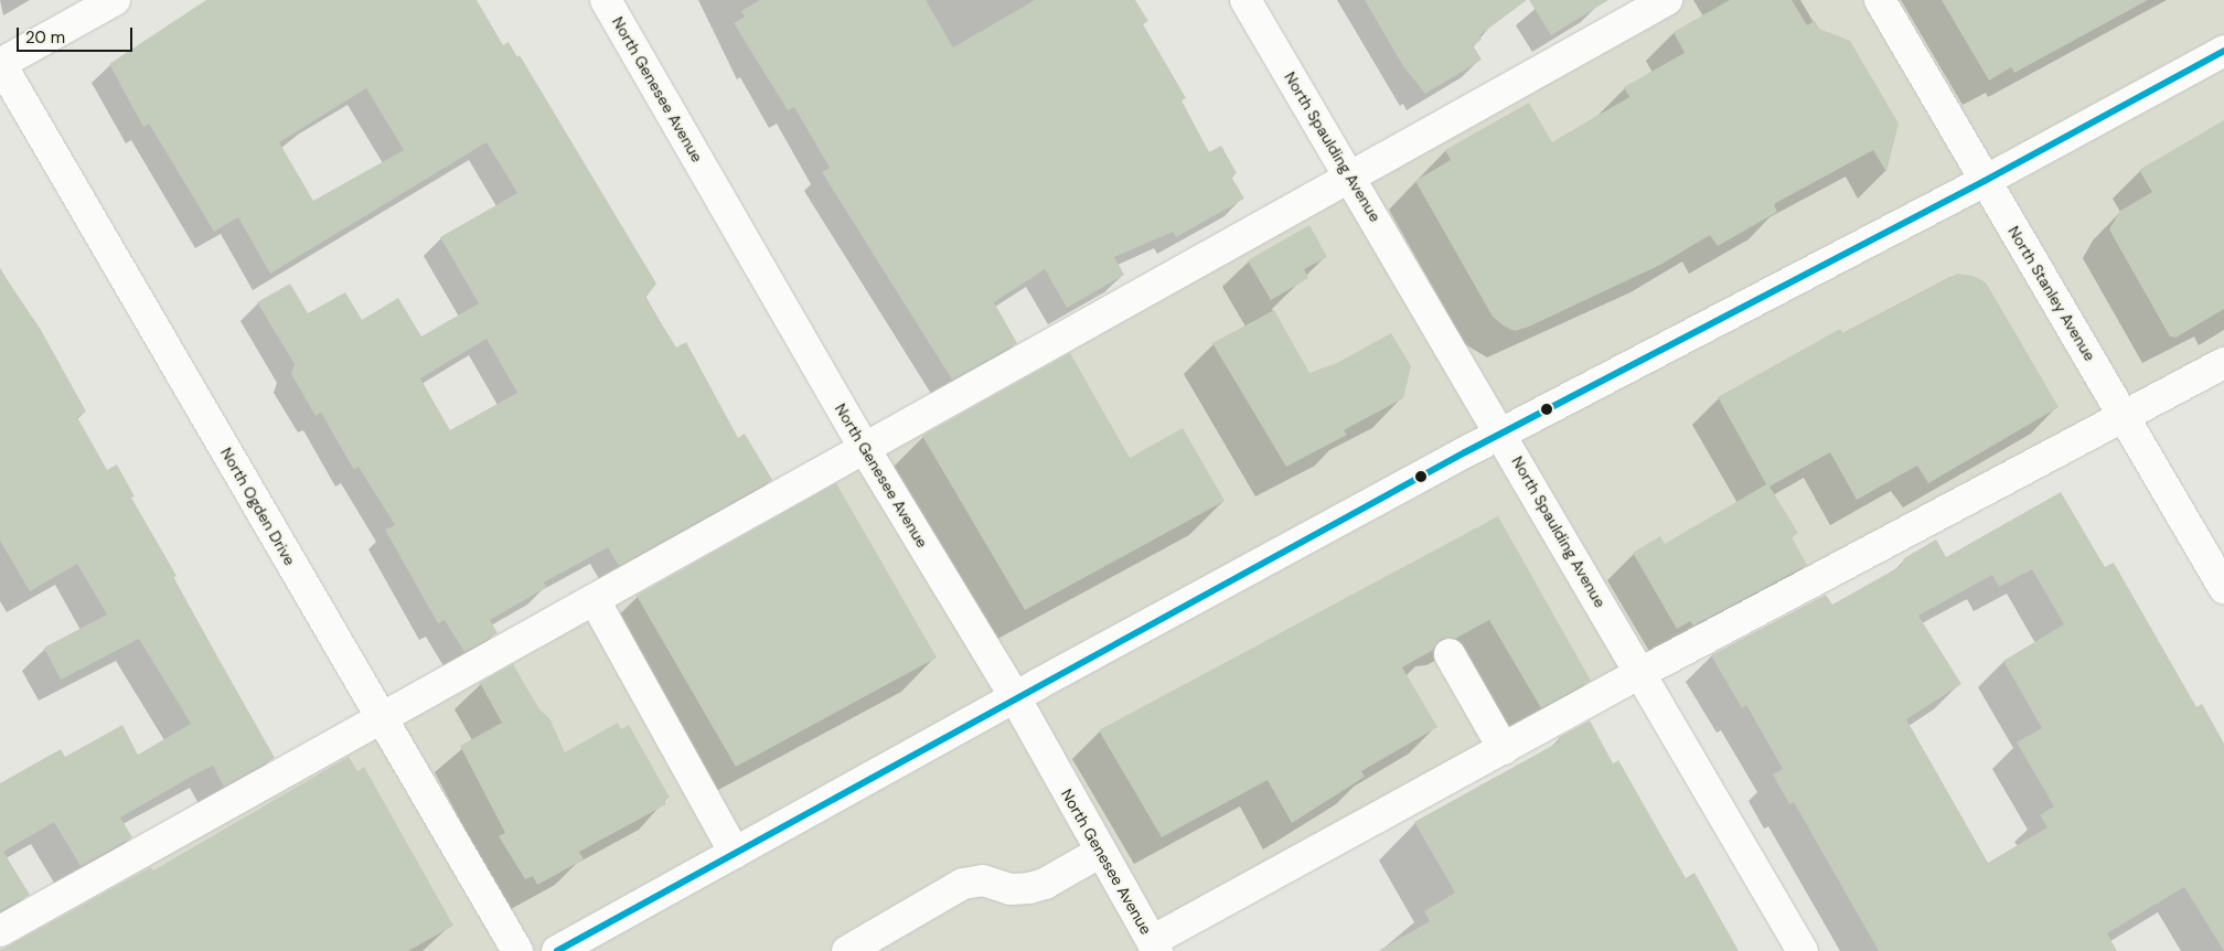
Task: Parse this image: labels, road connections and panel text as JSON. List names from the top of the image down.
{
  "streets": {
    "street": [
      "North Genesee Avenue",
      "North Spaulding Avenue",
      "North Stanley Avenue",
      "North Ogden Drive"
    ]
  },
  "scale_bar": "20 m"
}
